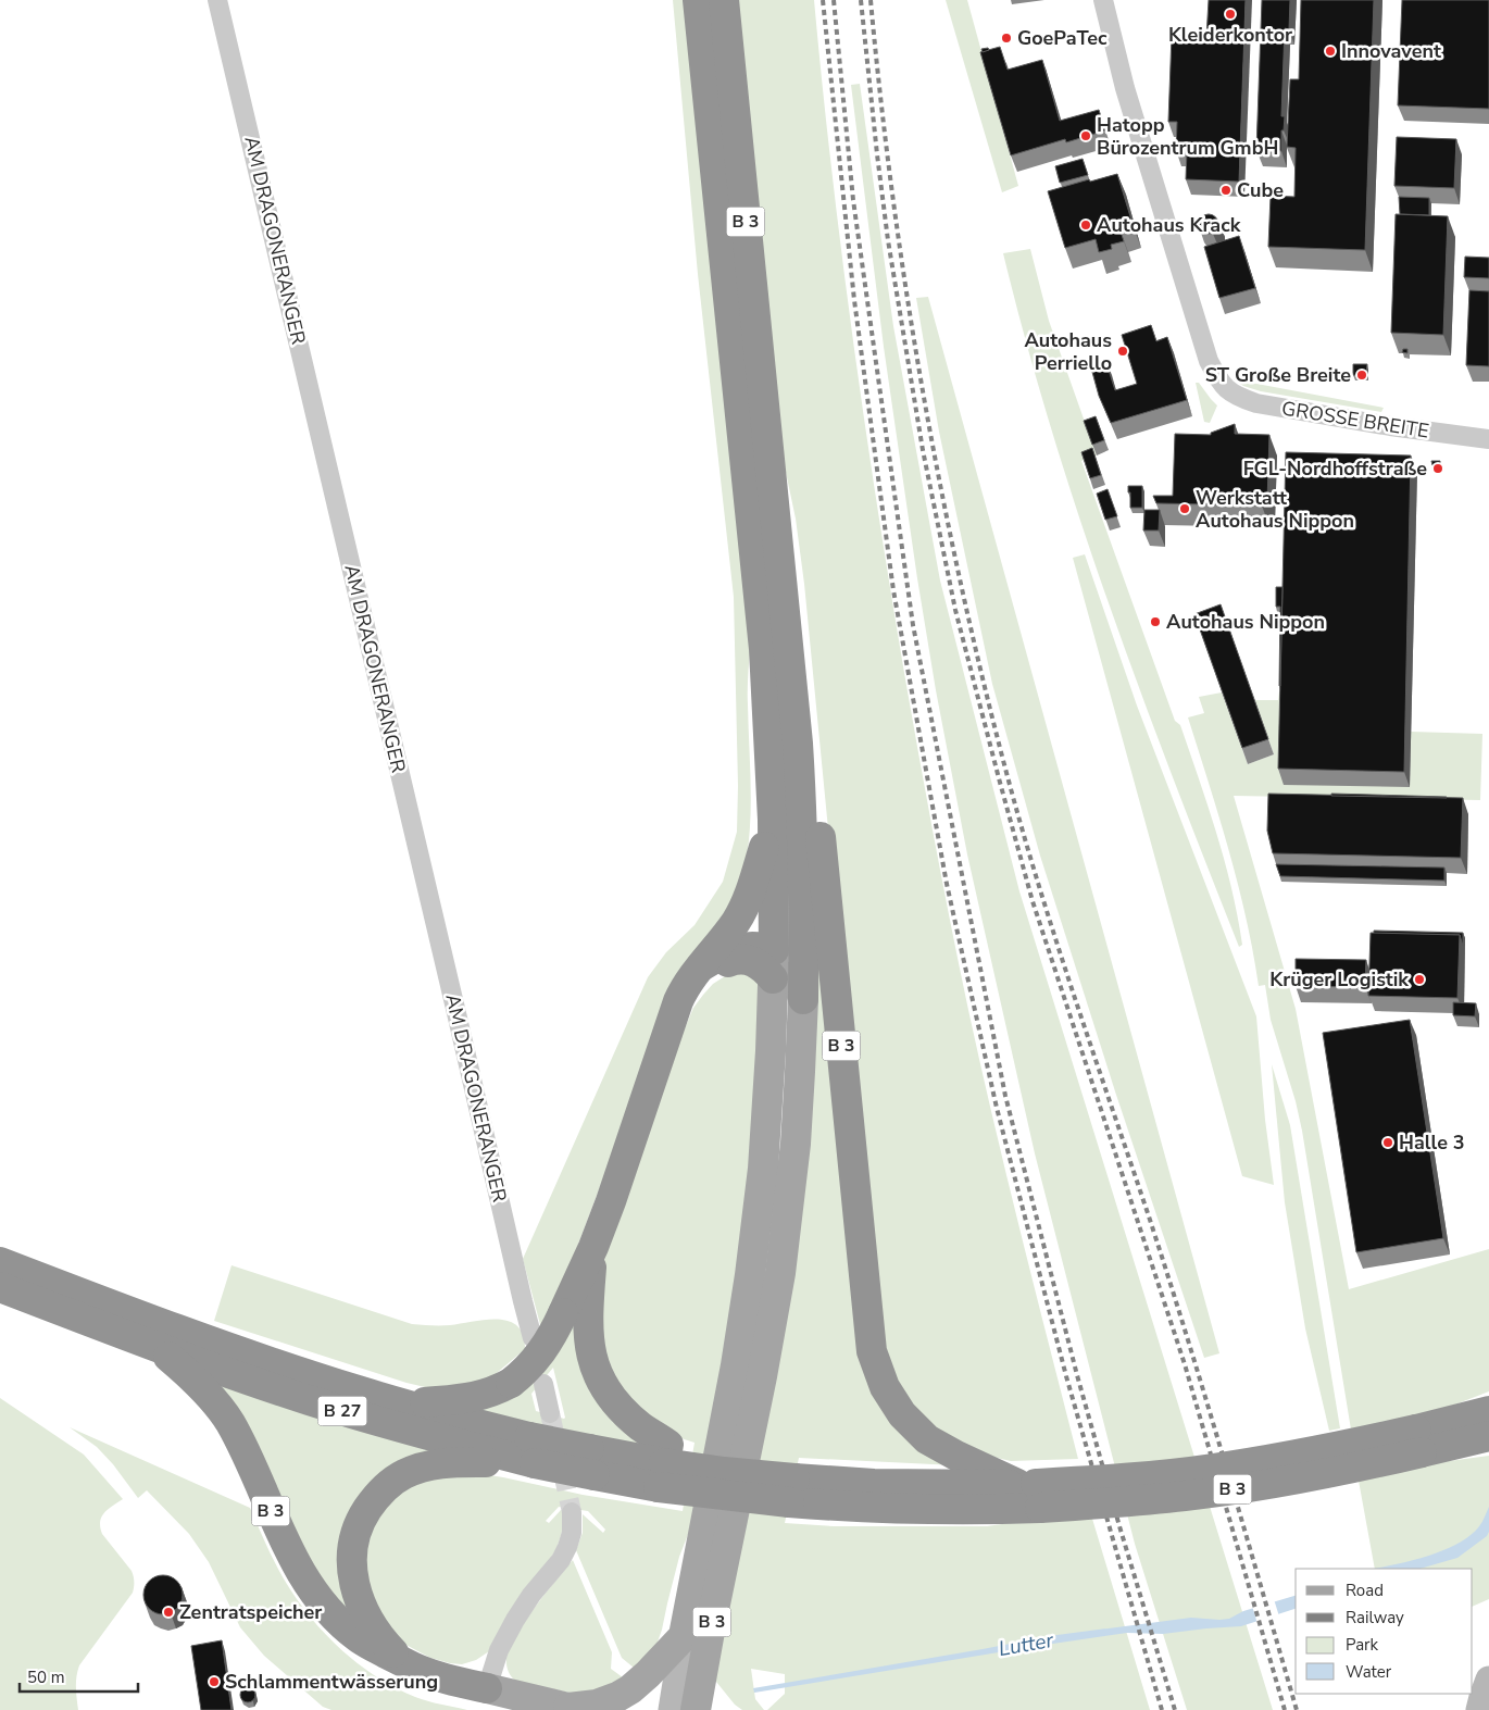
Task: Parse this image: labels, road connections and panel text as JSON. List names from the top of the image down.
{
  "streets": {
    "highway": ["B 3", "B 27"],
    "street": ["AM DRAGONERANGER", "GROSSE BREITE"]
  },
  "crossings": [
    ["B 3", "B 27"]
  ],
  "water": ["Lutter"],
  "places": [
    "Kleiderkontor",
    "GoePaTec",
    "Innovavent",
    "Hatopp Bürozentrum GmbH",
    "Cube",
    "Autohaus Krack",
    "Autohaus Perriello",
    "ST Große Breite",
    "FGL-Nordhoffstraße",
    "Werkstatt Autohaus Nippon",
    "Autohaus Nippon",
    "Krüger Logistik",
    "Halle 3",
    "Zentratspeicher",
    "Schlammentwässerung"
  ],
  "legend": [
    "Road",
    "Railway",
    "Park",
    "Water"
  ],
  "scale_bar": "50 m"
}
